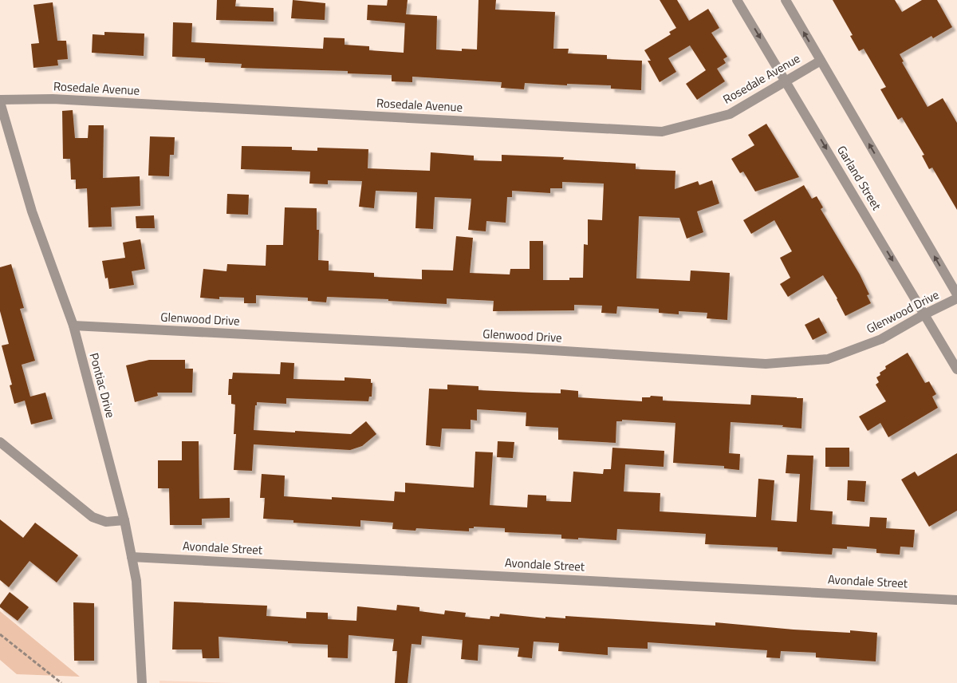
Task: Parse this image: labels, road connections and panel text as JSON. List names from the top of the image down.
{
  "streets": {
    "street": [
      "Rosedale Avenue",
      "Garland Street",
      "Glenwood Drive",
      "Pontiac Drive",
      "Avondale Street"
    ]
  },
  "crossings": [
    ["Rosedale Avenue", "Garland Street"],
    ["Rosedale Avenue", "Pontiac Drive"],
    ["Garland Street", "Glenwood Drive"],
    ["Glenwood Drive", "Pontiac Drive"],
    ["Pontiac Drive", "Avondale Street"]
  ]
}
